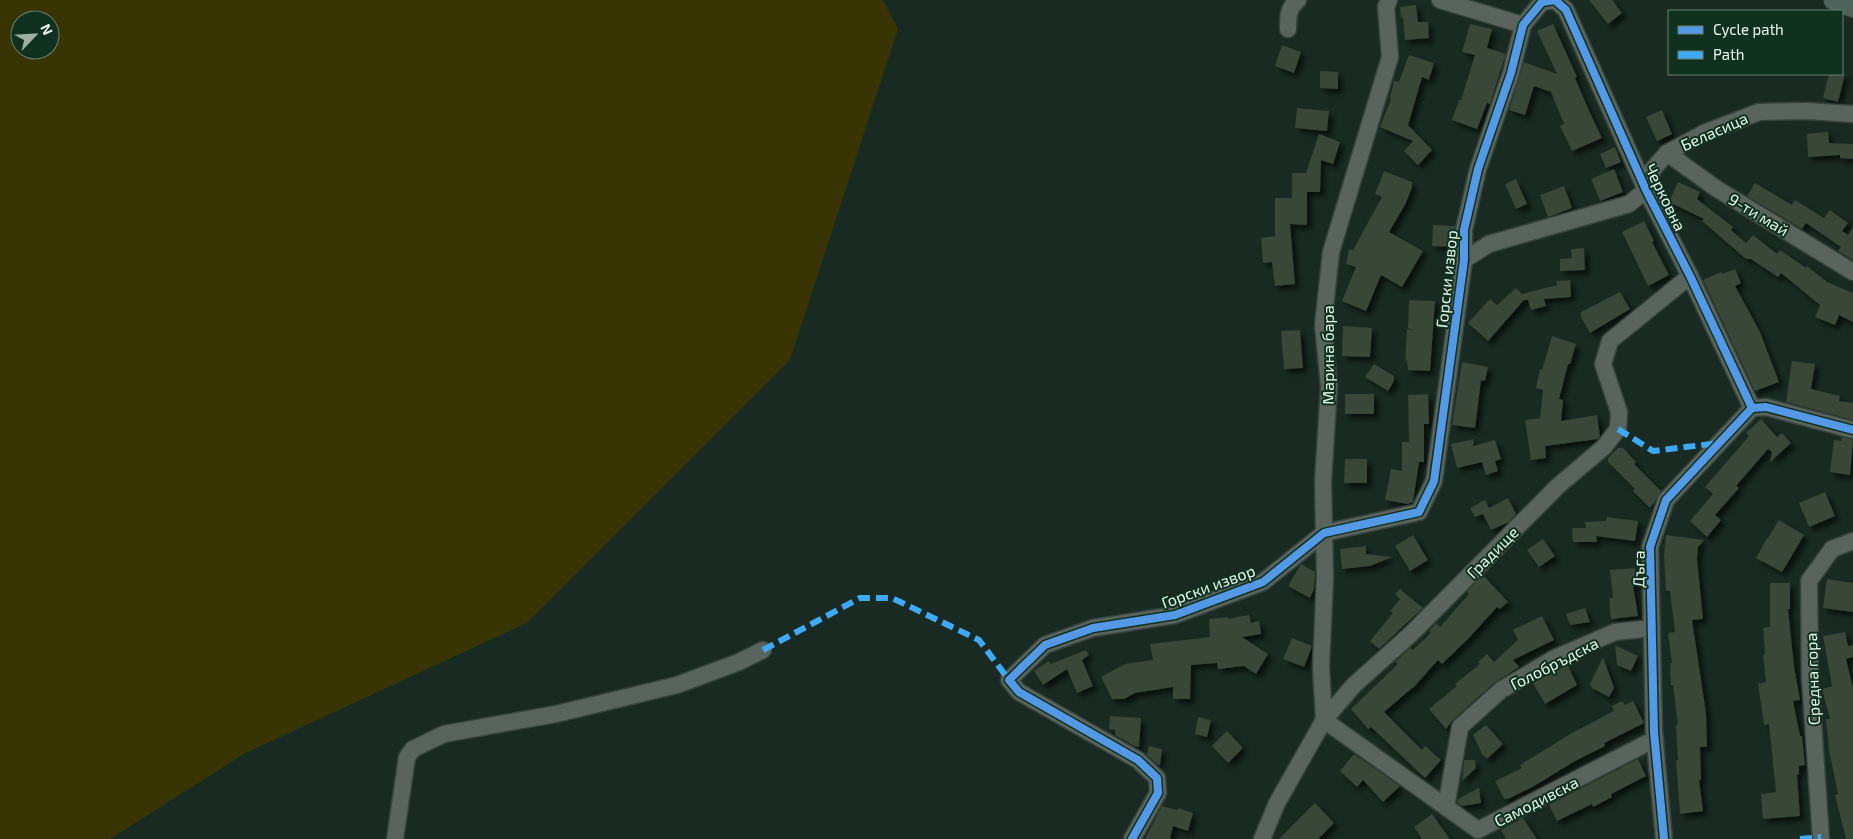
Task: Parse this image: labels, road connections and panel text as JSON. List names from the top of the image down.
{
  "streets": {
    "street": [
      "Беласица",
      "Черковна",
      "9-ти май",
      "Горски извор",
      "Марина бара",
      "Градище",
      "Дъга",
      "Голобръдска",
      "Средна гора",
      "Самодивска"
    ]
  },
  "crossings": [
    ["Беласица", "Черковна"],
    ["Беласица", "9-ти май"],
    ["Черковна", "Горски извор"],
    ["Черковна", "Градище"],
    ["Черковна", "Дъга"],
    ["Горски извор", "Марина бара"],
    ["Марина бара", "Градище"],
    ["Марина бара", "Самодивска"],
    ["Градище", "Самодивска"],
    ["Дъга", "Голобръдска"],
    ["Дъга", "Самодивска"],
    ["Голобръдска", "Самодивска"]
  ],
  "legend": ["Cycle path", "Path"],
  "north": "top right"
}
